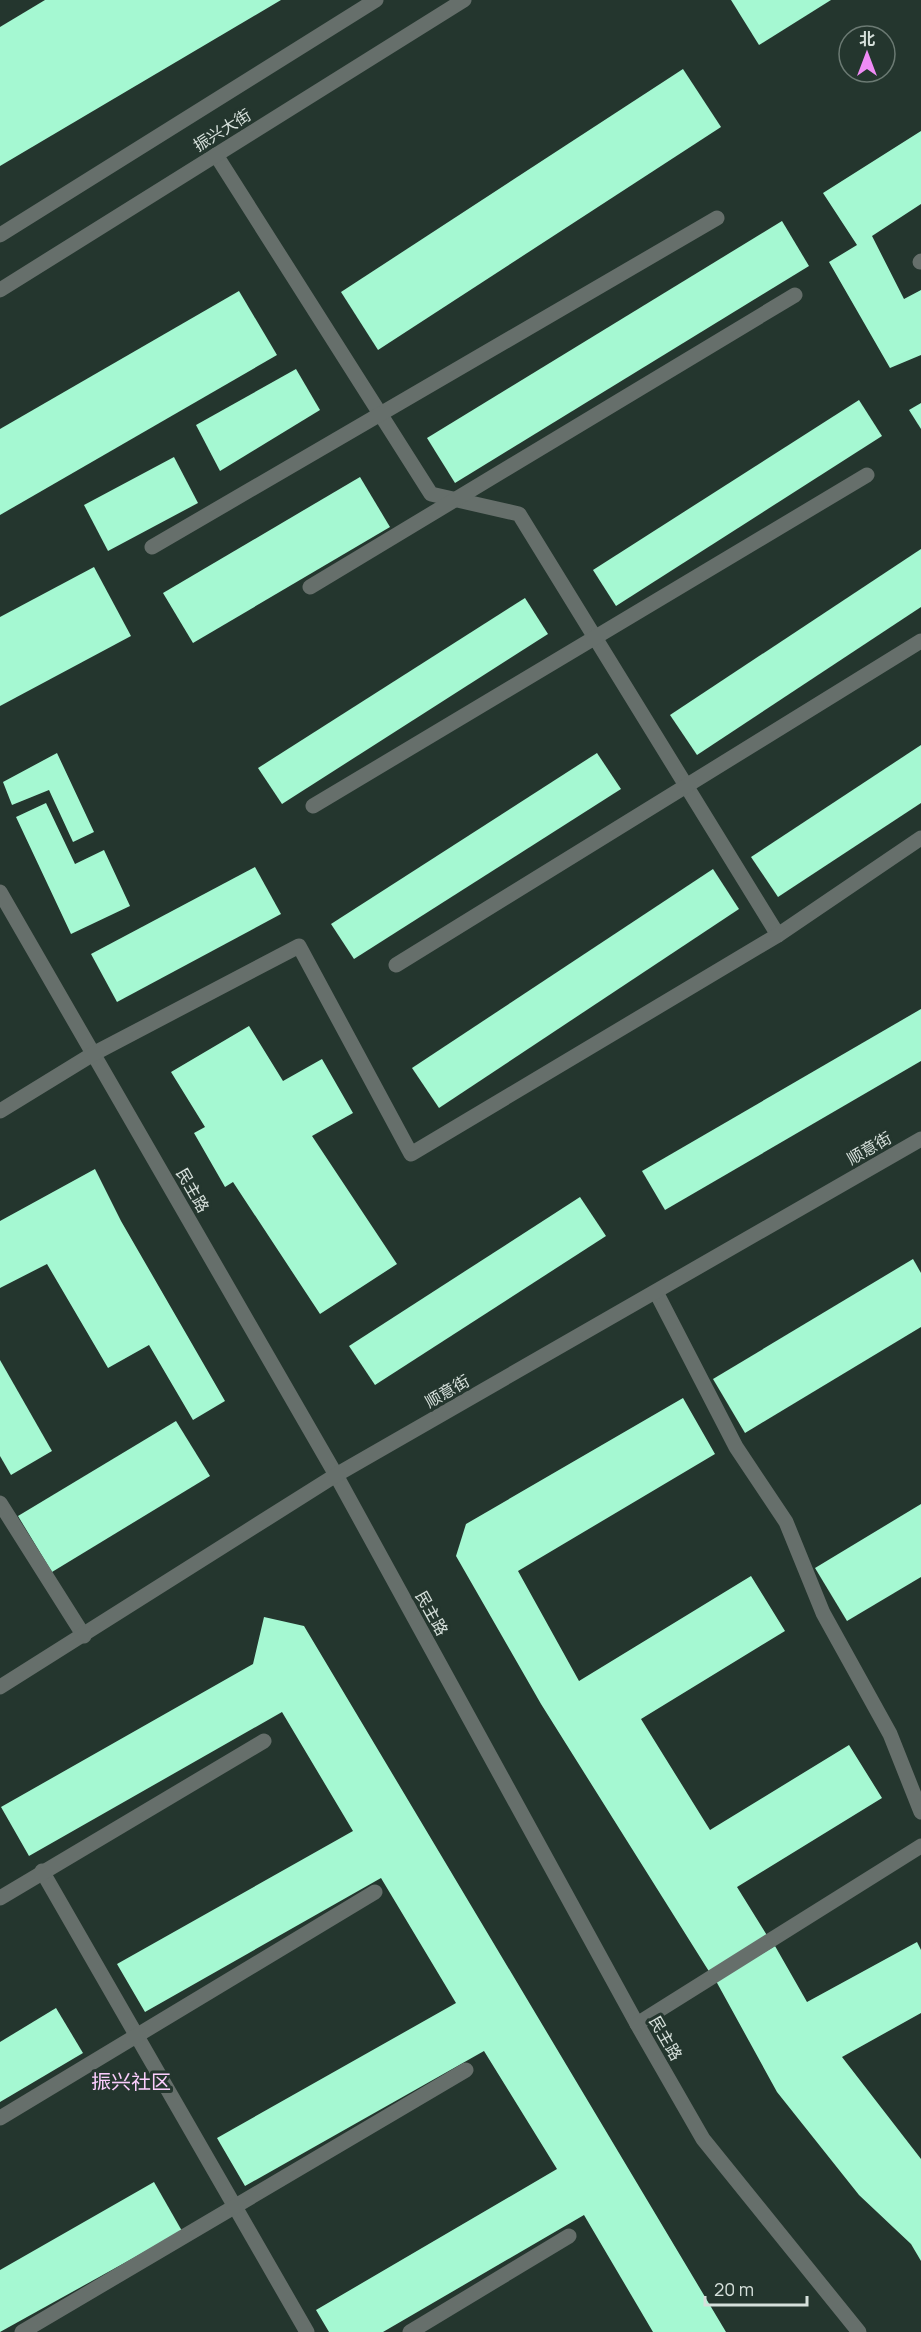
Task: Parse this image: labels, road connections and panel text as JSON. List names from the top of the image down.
{
  "streets": {
    "street": ["振兴大街", "顺意街", "民主路"]
  },
  "crossings": [
    ["顺意街", "民主路"]
  ],
  "districts": ["振兴社区"],
  "scale_bar": "20 m",
  "north": "top"
}
